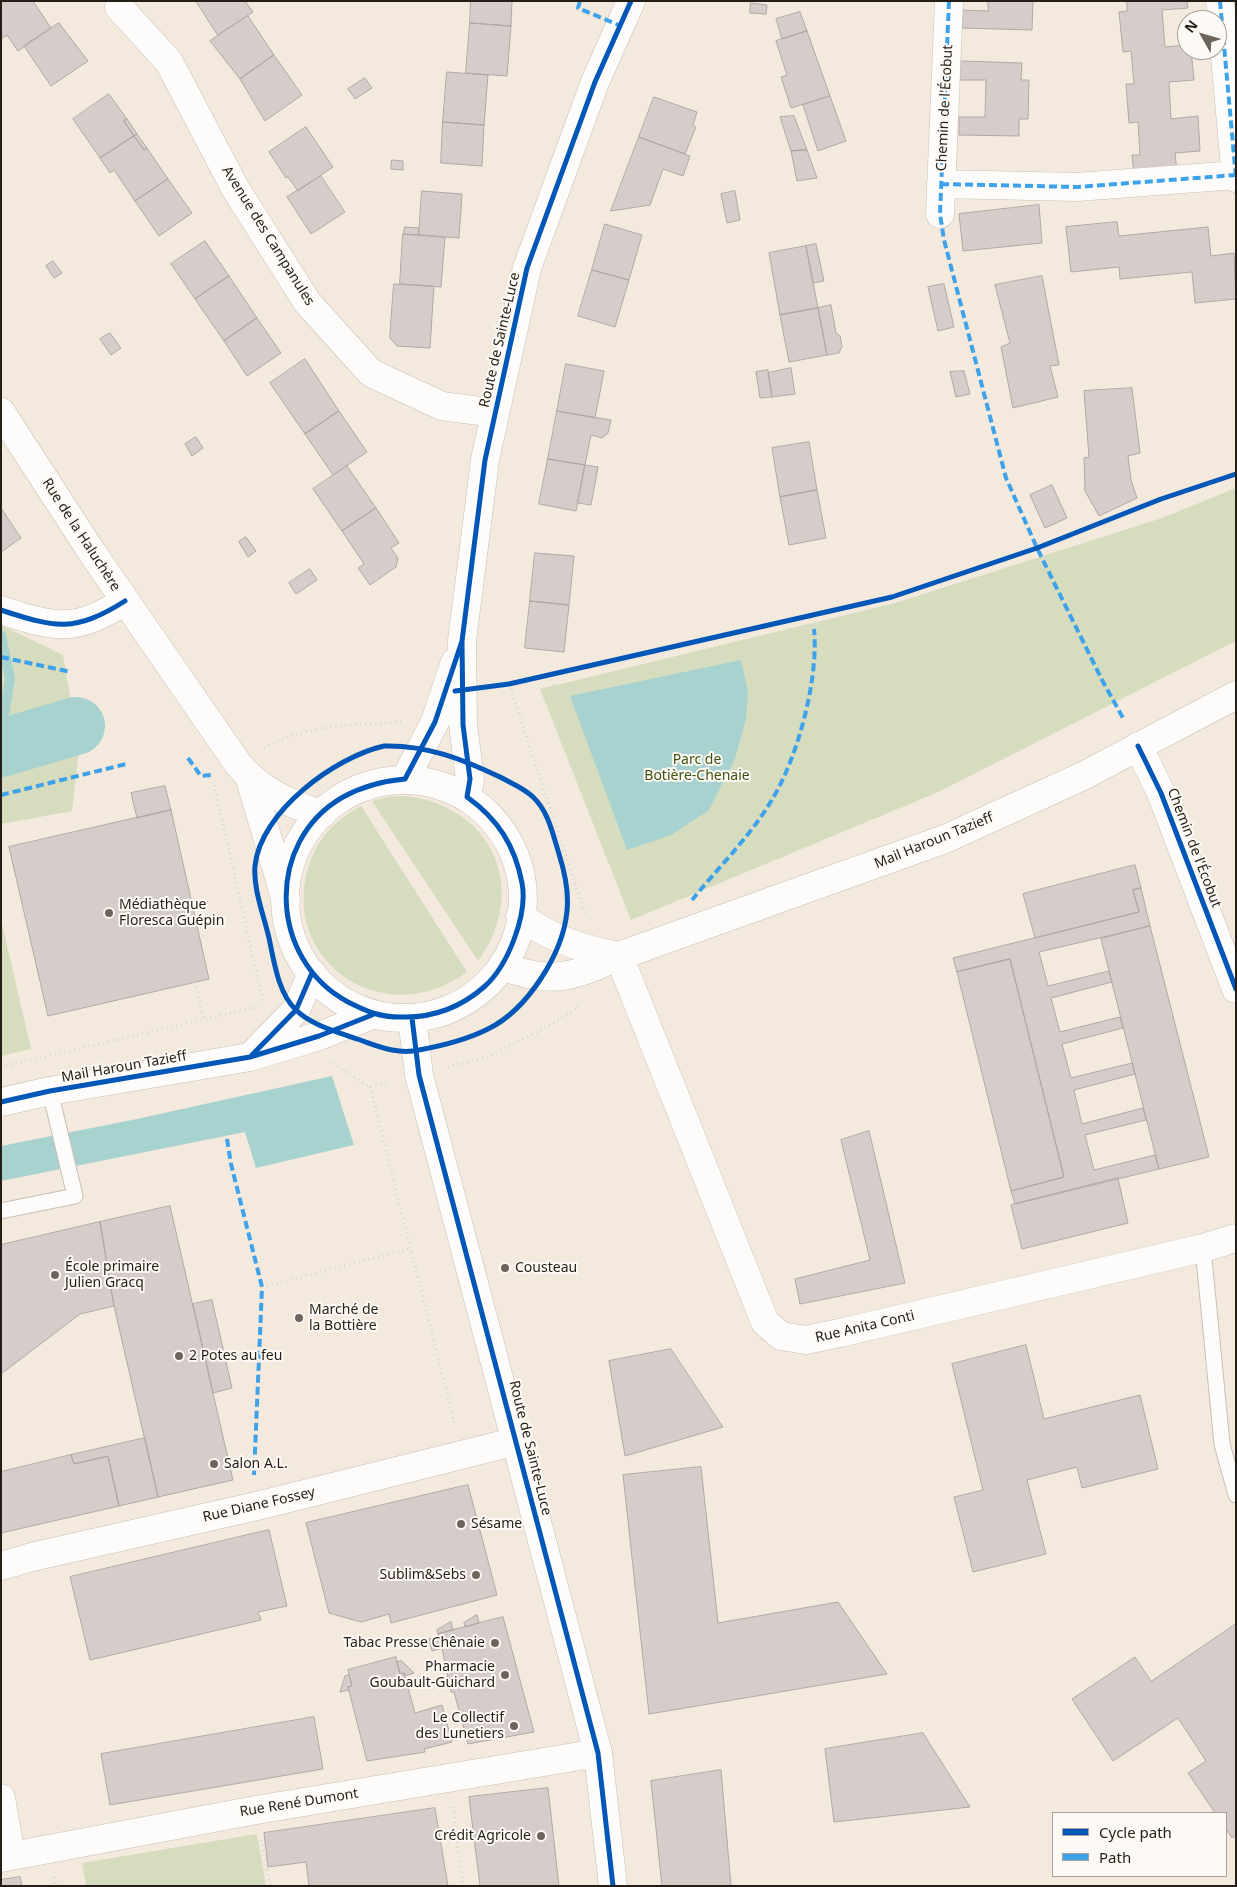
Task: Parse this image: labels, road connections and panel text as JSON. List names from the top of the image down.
{
  "streets": {
    "street": [
      "Chemin de l'Écobut",
      "Avenue des Campanules",
      "Route de Sainte-Luce",
      "Rue de la Haluchère",
      "Mail Haroun Tazieff",
      "Rue Anita Conti",
      "Rue Diane Fossey",
      "Rue René Dumont"
    ]
  },
  "crossings": [
    ["Chemin de l'Écobut", "Mail Haroun Tazieff"],
    ["Avenue des Campanules", "Route de Sainte-Luce"],
    ["Route de Sainte-Luce", "Rue Diane Fossey"],
    ["Route de Sainte-Luce", "Rue René Dumont"],
    ["Mail Haroun Tazieff", "Rue Anita Conti"]
  ],
  "parks": ["Parc de Botière-Chenaie"],
  "places": [
    "Médiathèque Floresca Guépin",
    "Cousteau",
    "École primaire Julien Gracq",
    "Marché de la Bottière",
    "2 Potes au feu",
    "Salon A.L.",
    "Sésame",
    "Sublim&Sebs",
    "Tabac Presse Chênaie",
    "Pharmacie Goubault-Guichard",
    "Le Collectif des Lunetiers",
    "Crédit Agricole"
  ],
  "legend": ["Cycle path", "Path"],
  "north": "top left"
}
